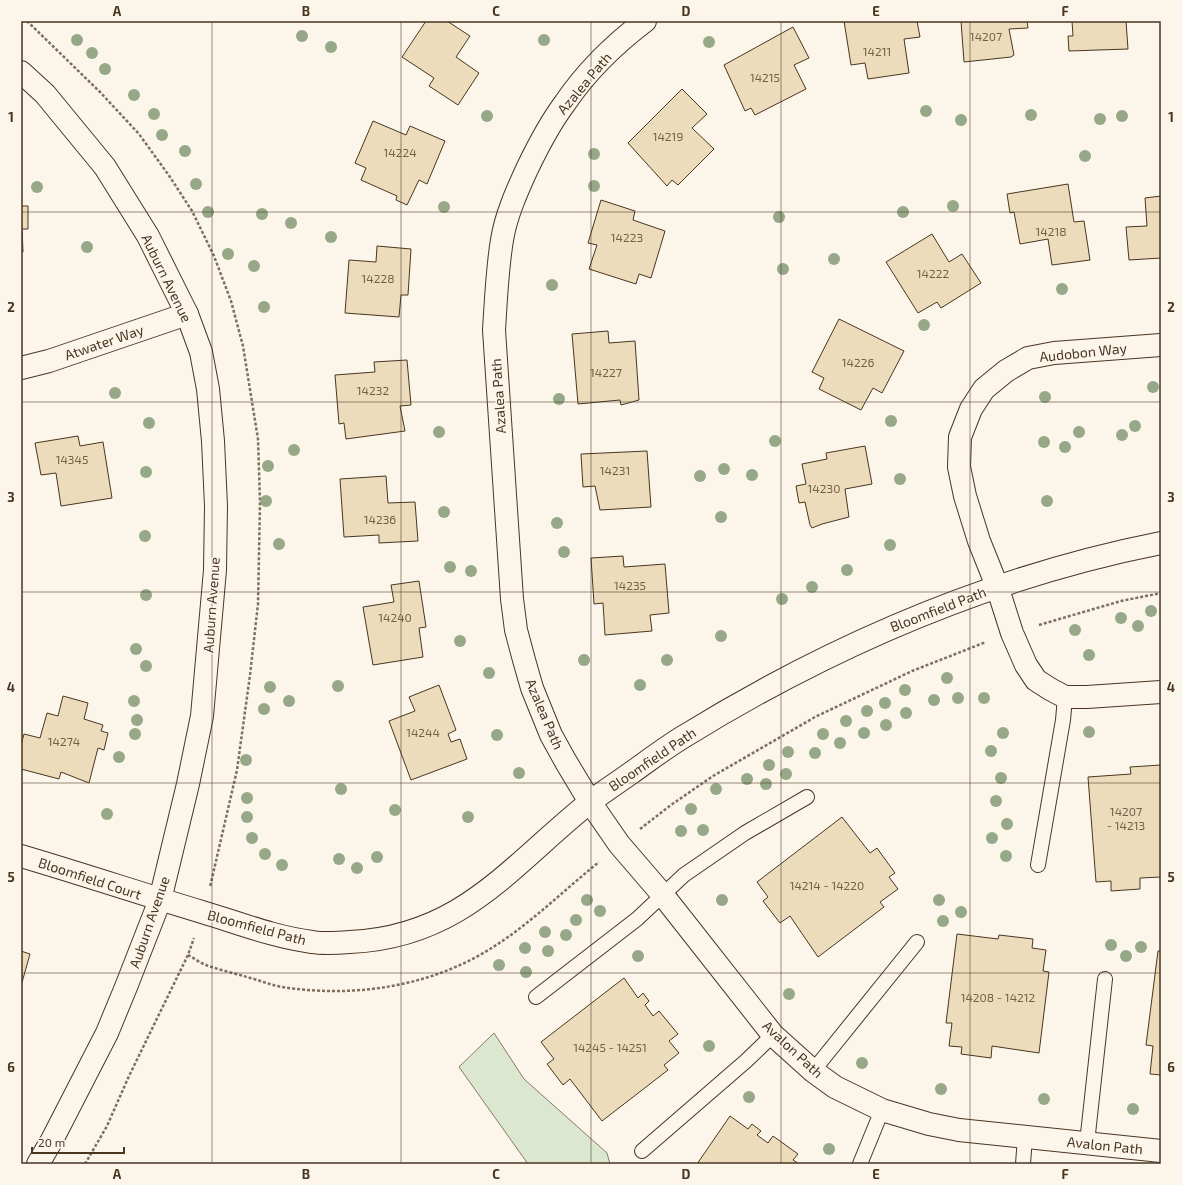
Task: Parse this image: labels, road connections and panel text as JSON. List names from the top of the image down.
{
  "streets": {
    "street": [
      "Azalea Path",
      "Auburn Avenue",
      "Atwater Way",
      "Audobon Way",
      "Bloomfield Path",
      "Bloomfield Court",
      "Avalon Path"
    ]
  },
  "crossings": [
    ["Azalea Path", "Bloomfield Path"],
    ["Azalea Path", "Avalon Path"],
    ["Auburn Avenue", "Atwater Way"],
    ["Auburn Avenue", "Bloomfield Path"],
    ["Auburn Avenue", "Bloomfield Court"],
    ["Audobon Way", "Bloomfield Path"],
    ["Bloomfield Path", "Bloomfield Court"],
    ["Bloomfield Path", "Avalon Path"]
  ],
  "house_numbers": [
    "14207",
    "14211",
    "14215",
    "14219",
    "14224",
    "14218",
    "14223",
    "14222",
    "14228",
    "14226",
    "14227",
    "14232",
    "14345",
    "14231",
    "14230",
    "14236",
    "14235",
    "14240",
    "14244",
    "14274",
    "14207 - 14213",
    "14214 - 14220",
    "14208 - 14212",
    "14245 - 14251"
  ],
  "scale_bar": "20 m",
  "grid": {
    "columns": [
      "A",
      "B",
      "C",
      "D",
      "E",
      "F"
    ],
    "rows": [
      "1",
      "2",
      "3",
      "4",
      "5",
      "6"
    ]
  }
}
